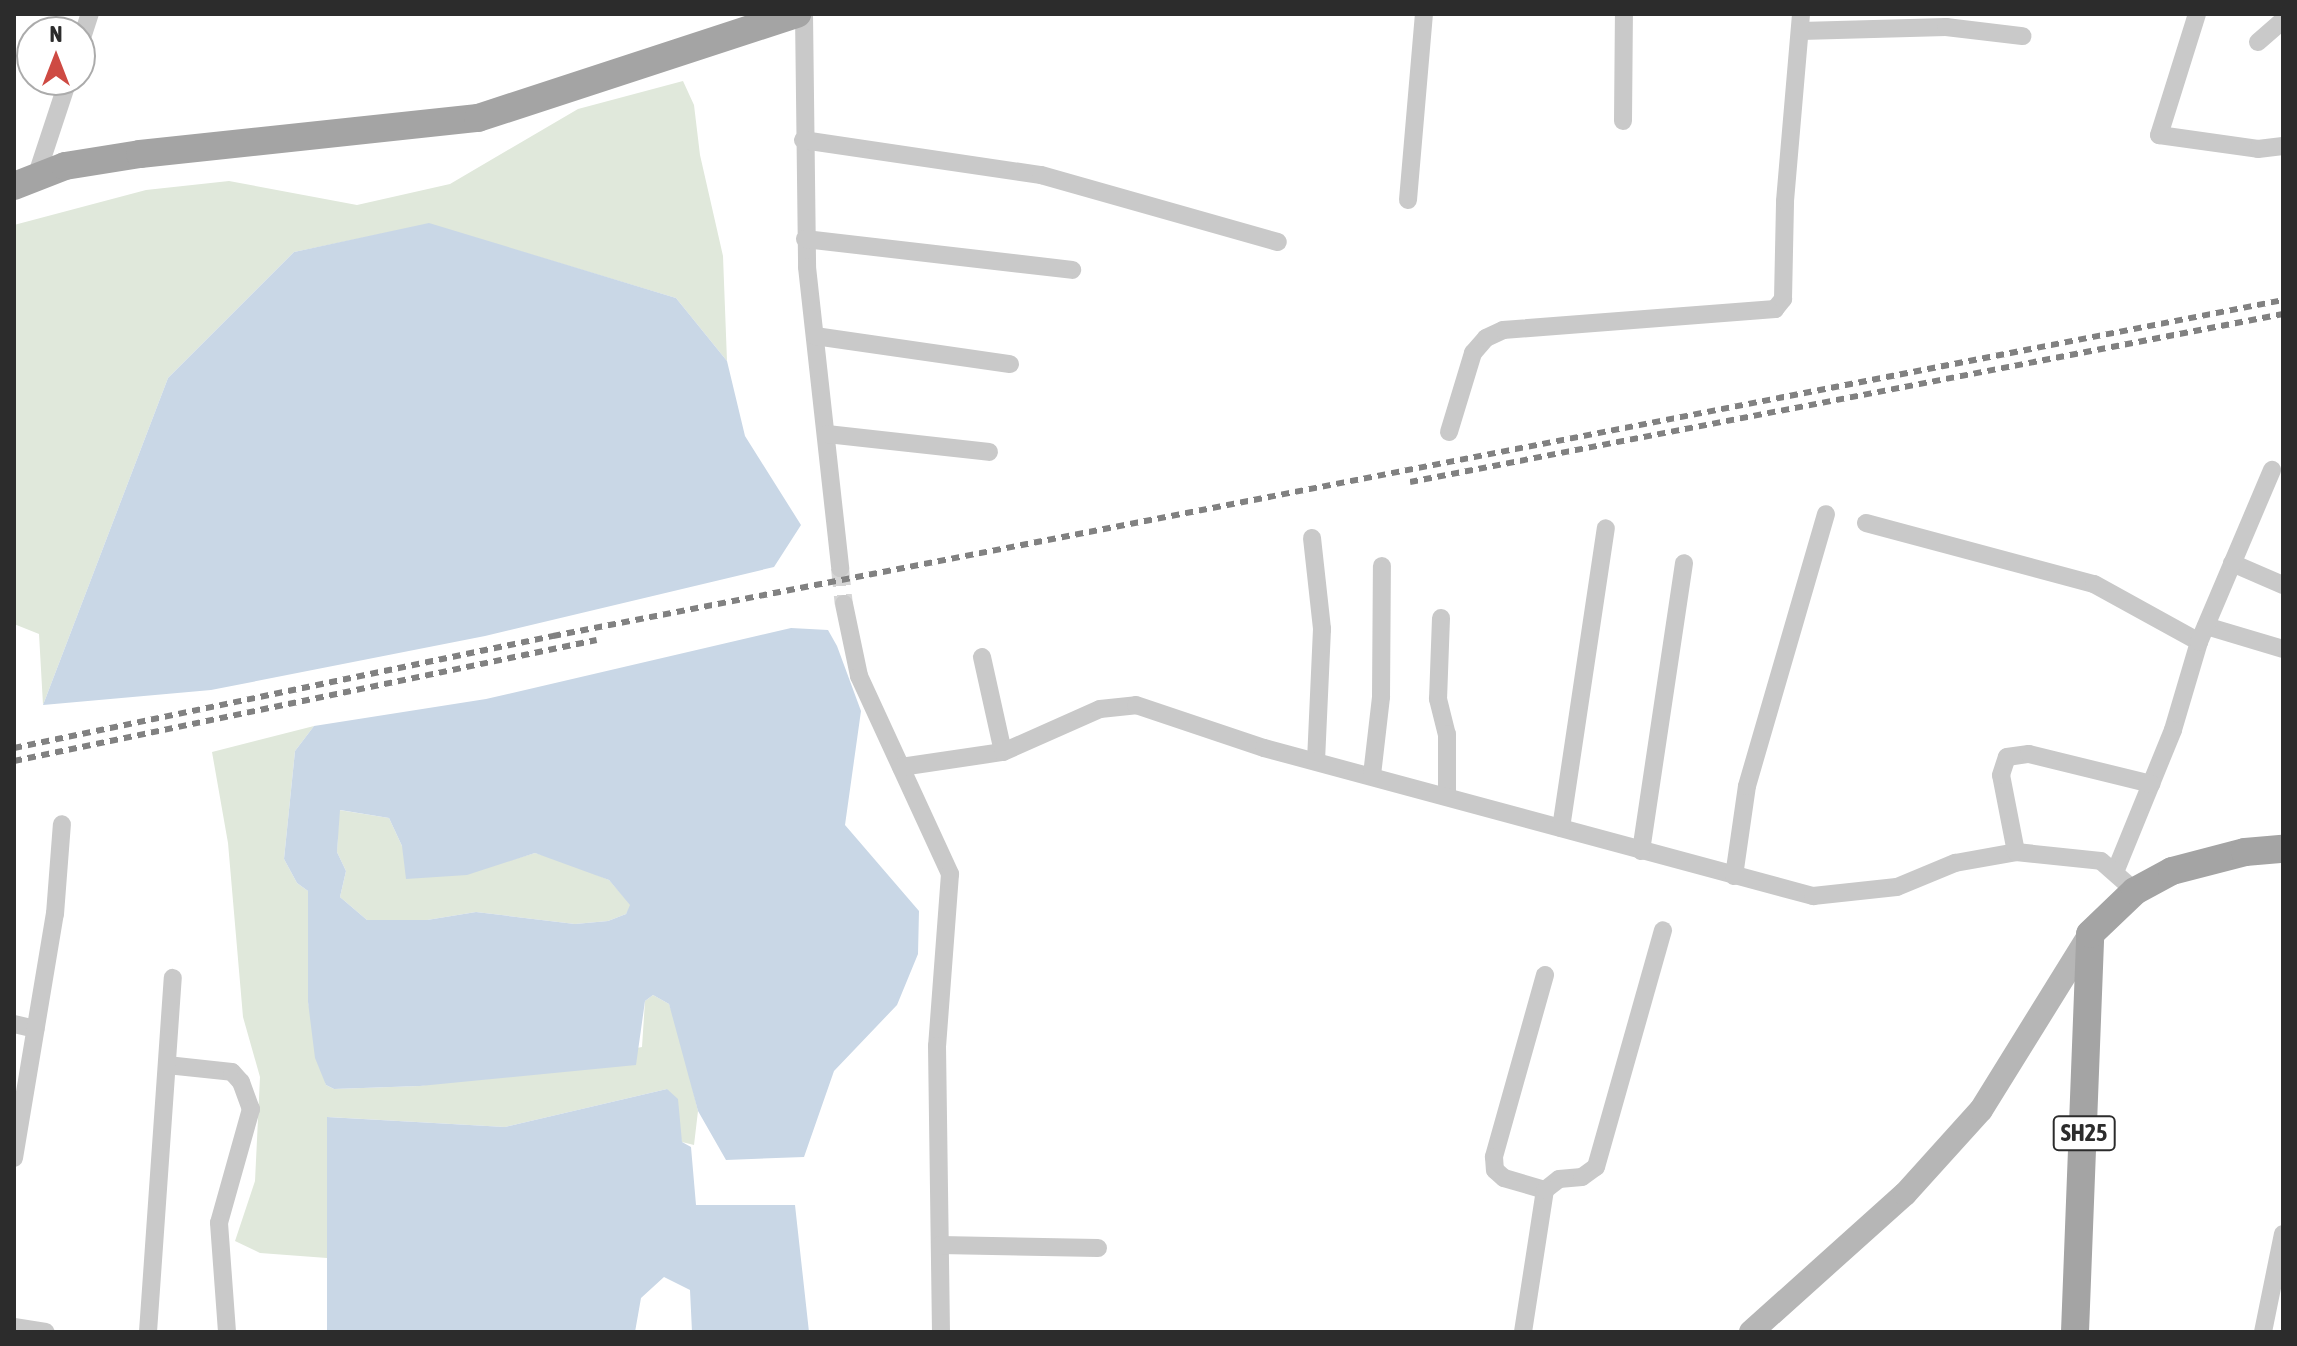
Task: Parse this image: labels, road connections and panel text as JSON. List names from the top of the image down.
{
  "streets": {
    "main road": ["SH25"]
  },
  "north": "top"
}
